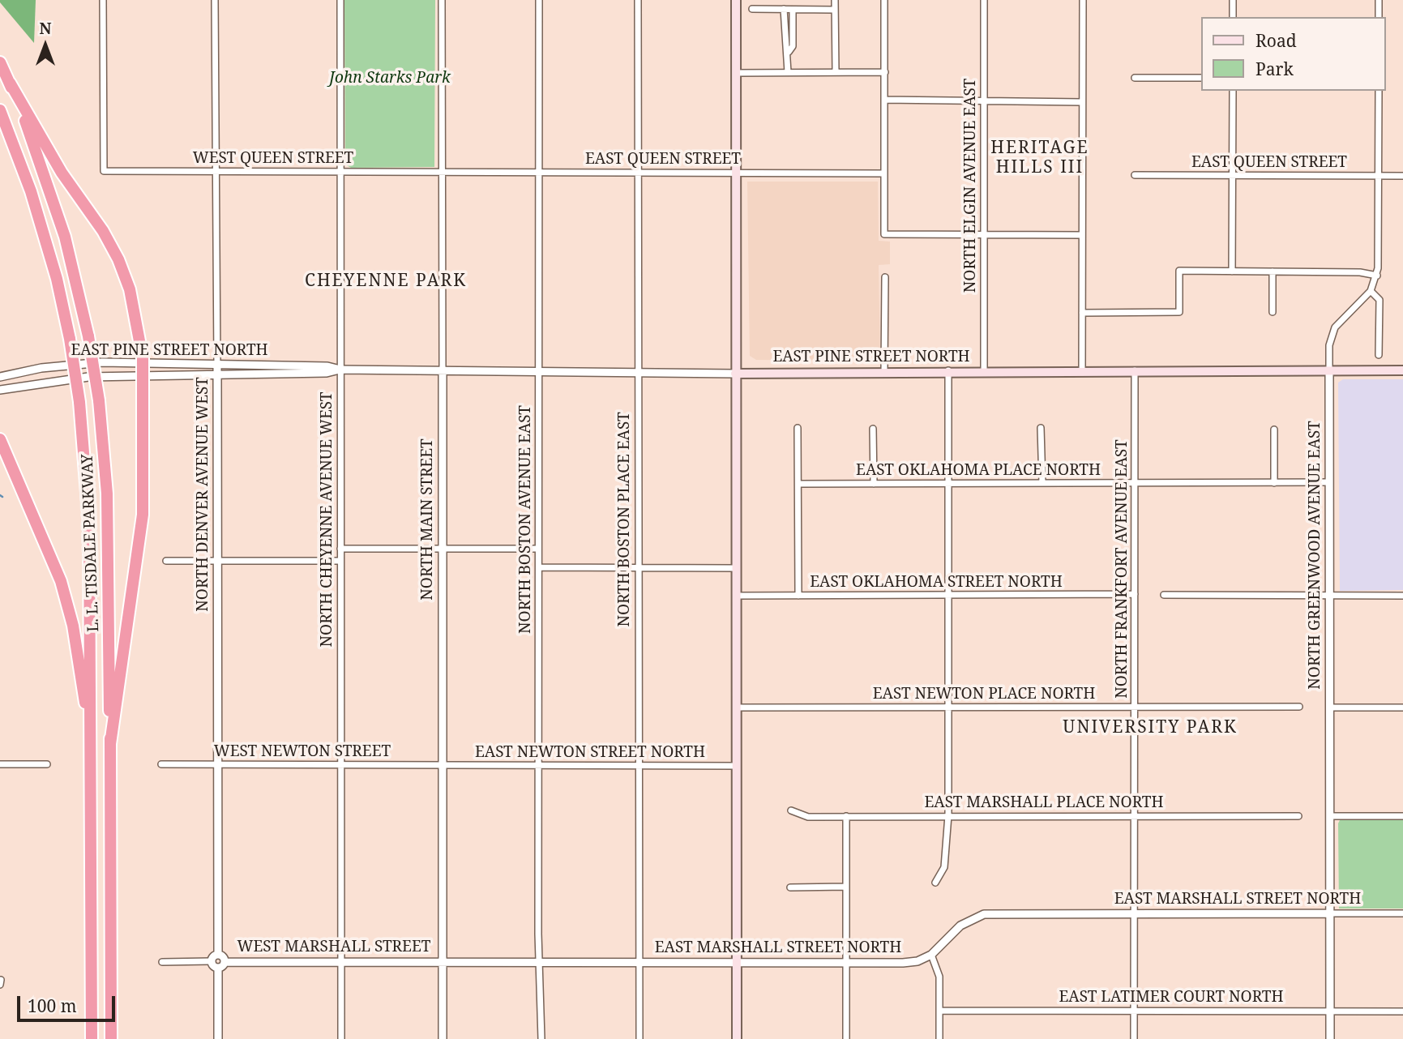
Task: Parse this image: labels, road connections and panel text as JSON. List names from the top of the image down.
{
  "streets": {
    "highway": ["L. L. TISDALE PARKWAY"],
    "main road": ["EAST PINE STREET NORTH"],
    "street": [
      "WEST QUEEN STREET",
      "EAST QUEEN STREET",
      "NORTH ELGIN AVENUE EAST",
      "EAST OKLAHOMA PLACE NORTH",
      "NORTH DENVER AVENUE WEST",
      "NORTH CHEYENNE AVENUE WEST",
      "NORTH MAIN STREET",
      "NORTH BOSTON AVENUE EAST",
      "NORTH BOSTON PLACE EAST",
      "NORTH GREENWOOD AVENUE EAST",
      "NORTH FRANKFORT AVENUE EAST",
      "EAST OKLAHOMA STREET NORTH",
      "EAST NEWTON PLACE NORTH",
      "WEST NEWTON STREET",
      "EAST NEWTON STREET NORTH",
      "EAST MARSHALL PLACE NORTH",
      "EAST MARSHALL STREET NORTH",
      "WEST MARSHALL STREET",
      "EAST LATIMER COURT NORTH"
    ]
  },
  "crossings": [
    ["WEST QUEEN STREET", "EAST QUEEN STREET"],
    ["WEST QUEEN STREET", "NORTH DENVER AVENUE WEST"],
    ["WEST QUEEN STREET", "NORTH CHEYENNE AVENUE WEST"],
    ["WEST QUEEN STREET", "NORTH MAIN STREET"],
    ["EAST QUEEN STREET", "NORTH MAIN STREET"],
    ["EAST QUEEN STREET", "NORTH BOSTON AVENUE EAST"],
    ["EAST QUEEN STREET", "NORTH BOSTON PLACE EAST"],
    ["EAST QUEEN STREET", "NORTH GREENWOOD AVENUE EAST"],
    ["NORTH ELGIN AVENUE EAST", "EAST PINE STREET NORTH"],
    ["EAST PINE STREET NORTH", "NORTH DENVER AVENUE WEST"],
    ["EAST PINE STREET NORTH", "NORTH CHEYENNE AVENUE WEST"],
    ["EAST PINE STREET NORTH", "NORTH MAIN STREET"],
    ["EAST PINE STREET NORTH", "NORTH BOSTON AVENUE EAST"],
    ["EAST PINE STREET NORTH", "NORTH BOSTON PLACE EAST"],
    ["EAST PINE STREET NORTH", "NORTH GREENWOOD AVENUE EAST"],
    ["EAST PINE STREET NORTH", "NORTH FRANKFORT AVENUE EAST"],
    ["EAST OKLAHOMA PLACE NORTH", "NORTH GREENWOOD AVENUE EAST"],
    ["EAST OKLAHOMA PLACE NORTH", "NORTH FRANKFORT AVENUE EAST"],
    ["NORTH DENVER AVENUE WEST", "WEST NEWTON STREET"],
    ["NORTH DENVER AVENUE WEST", "WEST MARSHALL STREET"],
    ["NORTH CHEYENNE AVENUE WEST", "WEST NEWTON STREET"],
    ["NORTH CHEYENNE AVENUE WEST", "WEST MARSHALL STREET"],
    ["NORTH MAIN STREET", "WEST NEWTON STREET"],
    ["NORTH MAIN STREET", "EAST NEWTON STREET NORTH"],
    ["NORTH MAIN STREET", "EAST MARSHALL STREET NORTH"],
    ["NORTH MAIN STREET", "WEST MARSHALL STREET"],
    ["NORTH BOSTON AVENUE EAST", "EAST NEWTON STREET NORTH"],
    ["NORTH BOSTON AVENUE EAST", "EAST MARSHALL STREET NORTH"],
    ["NORTH BOSTON PLACE EAST", "EAST NEWTON STREET NORTH"],
    ["NORTH BOSTON PLACE EAST", "EAST MARSHALL STREET NORTH"],
    ["NORTH GREENWOOD AVENUE EAST", "EAST MARSHALL STREET NORTH"],
    ["NORTH GREENWOOD AVENUE EAST", "EAST LATIMER COURT NORTH"],
    ["NORTH FRANKFORT AVENUE EAST", "EAST OKLAHOMA STREET NORTH"],
    ["NORTH FRANKFORT AVENUE EAST", "EAST NEWTON PLACE NORTH"],
    ["NORTH FRANKFORT AVENUE EAST", "EAST MARSHALL PLACE NORTH"],
    ["NORTH FRANKFORT AVENUE EAST", "EAST MARSHALL STREET NORTH"],
    ["NORTH FRANKFORT AVENUE EAST", "EAST LATIMER COURT NORTH"],
    ["WEST NEWTON STREET", "EAST NEWTON STREET NORTH"],
    ["EAST MARSHALL STREET NORTH", "WEST MARSHALL STREET"]
  ],
  "districts": ["HERITAGE HILLS III", "CHEYENNE PARK", "UNIVERSITY PARK"],
  "parks": ["John Starks Park"],
  "legend": ["Road", "Park"],
  "scale_bar": "100 m",
  "north": "top"
}
